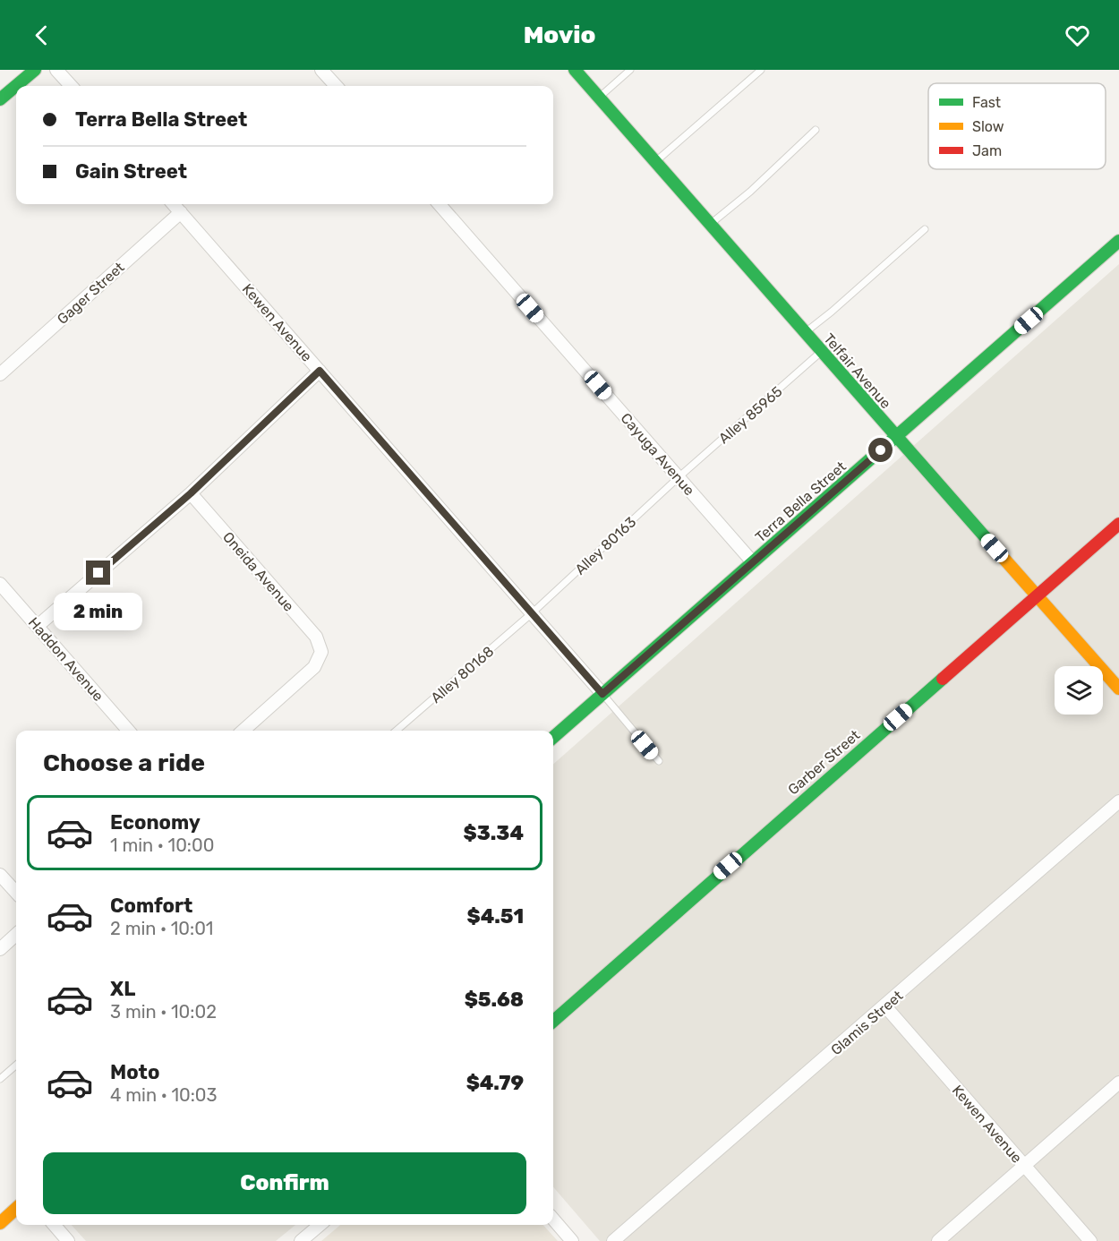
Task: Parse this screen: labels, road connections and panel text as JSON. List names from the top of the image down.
{
  "streets": {
    "street": [
      "Gager Street",
      "Kewen Avenue",
      "Telfair Avenue",
      "Cayuga Avenue",
      "Terra Bella Street",
      "Oneida Avenue",
      "Haddon Avenue",
      "Garber Street",
      "Glamis Street"
    ],
    "lane": ["Alley 85965", "Alley 80163", "Alley 80168"]
  },
  "crossings": [
    ["Gager Street", "Kewen Avenue"],
    ["Kewen Avenue", "Terra Bella Street"],
    ["Kewen Avenue", "Alley 80163"],
    ["Kewen Avenue", "Alley 80168"],
    ["Kewen Avenue", "Glamis Street"],
    ["Telfair Avenue", "Alley 85965"],
    ["Telfair Avenue", "Terra Bella Street"],
    ["Telfair Avenue", "Garber Street"],
    ["Alley 85965", "Cayuga Avenue"],
    ["Alley 85965", "Alley 80163"],
    ["Cayuga Avenue", "Terra Bella Street"],
    ["Cayuga Avenue", "Alley 80163"],
    ["Alley 80163", "Alley 80168"]
  ],
  "legend": ["Fast", "Slow", "Jam"],
  "page": {
    "header": "Movio",
    "banner": ["Terra Bella Street", "Gain Street"],
    "bubble": "2 min",
    "heading": "Choose a ride",
    "list": [
      {
        "name": "Economy",
        "note": "1 min · 10:00",
        "value": "$3.34"
      },
      {
        "name": "Comfort",
        "note": "2 min · 10:01",
        "value": "$4.51"
      },
      {
        "name": "XL",
        "note": "3 min · 10:02",
        "value": "$5.68"
      },
      {
        "name": "Moto",
        "note": "4 min · 10:03",
        "value": "$4.79"
      }
    ],
    "buttons": "Confirm"
  }
}
